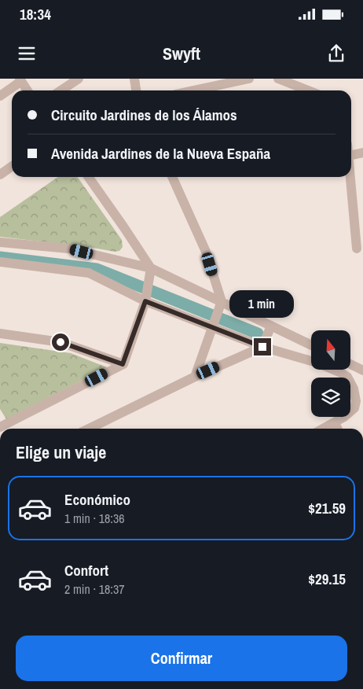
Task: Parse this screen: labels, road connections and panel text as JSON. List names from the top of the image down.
{
  "north": "top",
  "page": {
    "status": "18:34",
    "header": "Swyft",
    "banner": ["Circuito Jardines de los Álamos", "Avenida Jardines de la Nueva España"],
    "bubble": "1 min",
    "heading": "Elige un viaje",
    "list": [
      {
        "name": "Económico",
        "note": "1 min · 18:36",
        "value": "$21.59"
      },
      {
        "name": "Confort",
        "note": "2 min · 18:37",
        "value": "$29.15"
      }
    ],
    "buttons": "Confirmar"
  }
}
